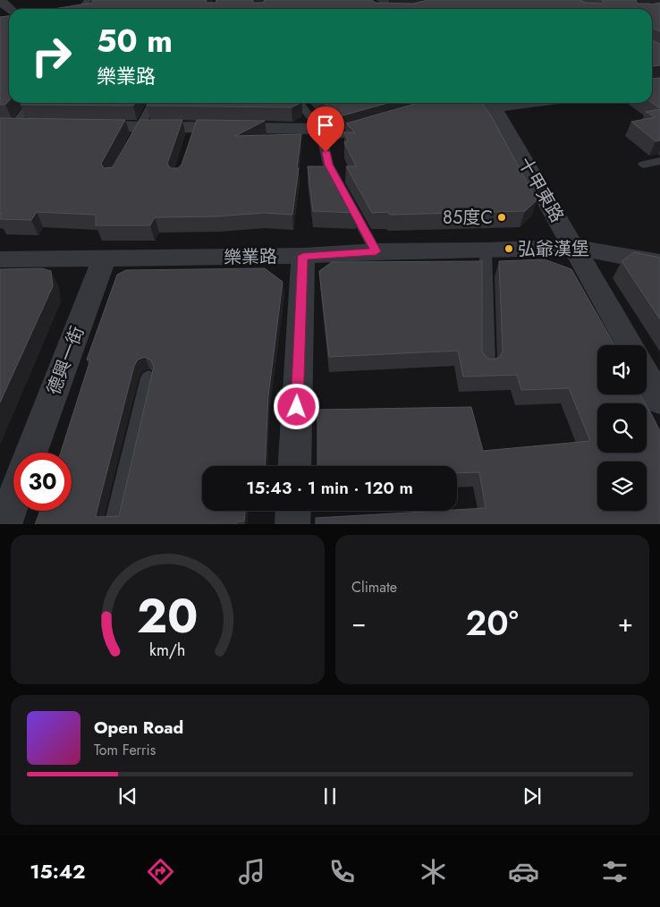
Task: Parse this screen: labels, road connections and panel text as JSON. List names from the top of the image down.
{
  "streets": {
    "street": ["十甲東路", "樂業路", "德興一街"]
  },
  "crossings": [
    ["十甲東路", "樂業路"],
    ["樂業路", "德興一街"]
  ],
  "places": ["85度C", "弘爺漢堡"],
  "page": {
    "turn": ["50 m", "樂業路"],
    "limit": "30",
    "trip": "15:43 · 1 min · 120 m",
    "tile": "Climate",
    "heat": ["−", "20°", "+"],
    "song": ["Open Road", "Tom Ferris"],
    "tabs": "15:42",
    "gauge": ["20", "km/h"]
  }
}
